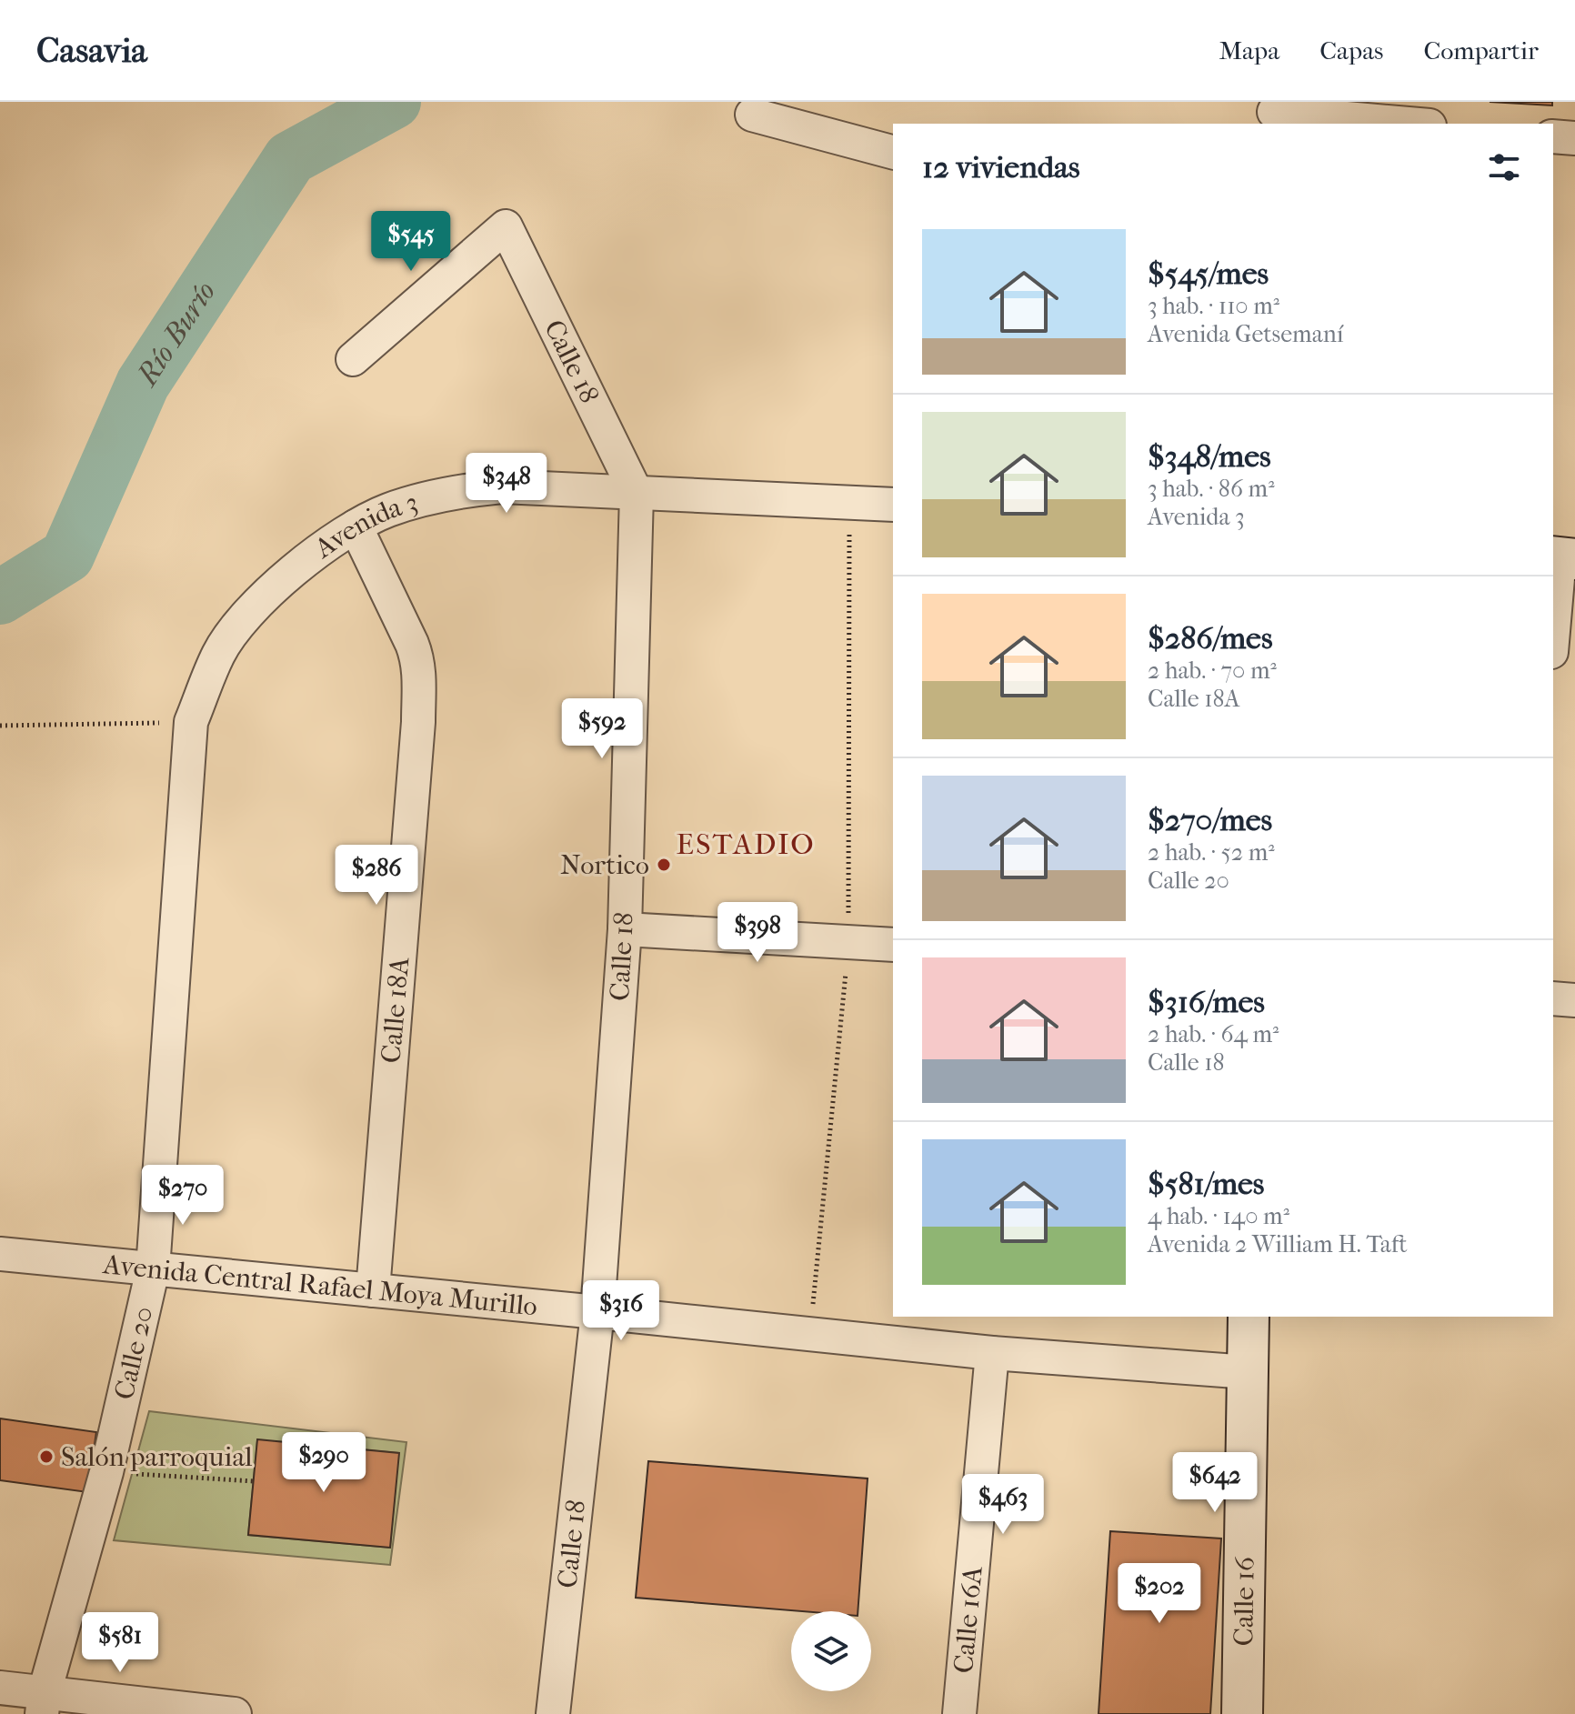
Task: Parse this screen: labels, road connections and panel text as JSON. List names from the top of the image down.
{
  "streets": {
    "street": [
      "Calle 18",
      "Avenida 3",
      "Calle 18A",
      "Avenida Central Rafael Moya Murillo",
      "Calle 20",
      "Calle 16",
      "Calle 16A"
    ]
  },
  "crossings": [
    ["Calle 18", "Avenida 3"],
    ["Calle 18", "Avenida Central Rafael Moya Murillo"],
    ["Avenida 3", "Calle 18A"],
    ["Avenida 3", "Calle 20"],
    ["Calle 18A", "Avenida Central Rafael Moya Murillo"],
    ["Avenida Central Rafael Moya Murillo", "Calle 20"],
    ["Avenida Central Rafael Moya Murillo", "Calle 16"],
    ["Avenida Central Rafael Moya Murillo", "Calle 16A"]
  ],
  "districts": ["ESTADIO"],
  "water": ["Río Burío"],
  "places": ["Nortico", "Salón parroquial"],
  "page": {
    "header": "Casavia",
    "nav": ["Mapa", "Capas", "Compartir"],
    "heading": "12 viviendas",
    "price": [
      "$545",
      "$348",
      "$592",
      "$286",
      "$398",
      "$270",
      "$316",
      "$290",
      "$642",
      "$463",
      "$202",
      "$581"
    ],
    "list": [
      {
        "name": "$545/mes",
        "note": "3 hab. · 110 m² · Avenida Getsemaní"
      },
      {
        "name": "$348/mes",
        "note": "3 hab. · 86 m² · Avenida 3"
      },
      {
        "name": "$286/mes",
        "note": "2 hab. · 70 m² · Calle 18A"
      },
      {
        "name": "$270/mes",
        "note": "2 hab. · 52 m² · Calle 20"
      },
      {
        "name": "$316/mes",
        "note": "2 hab. · 64 m² · Calle 18"
      },
      {
        "name": "$581/mes",
        "note": "4 hab. · 140 m² · Avenida 2 William H. Taft"
      }
    ]
  }
}
